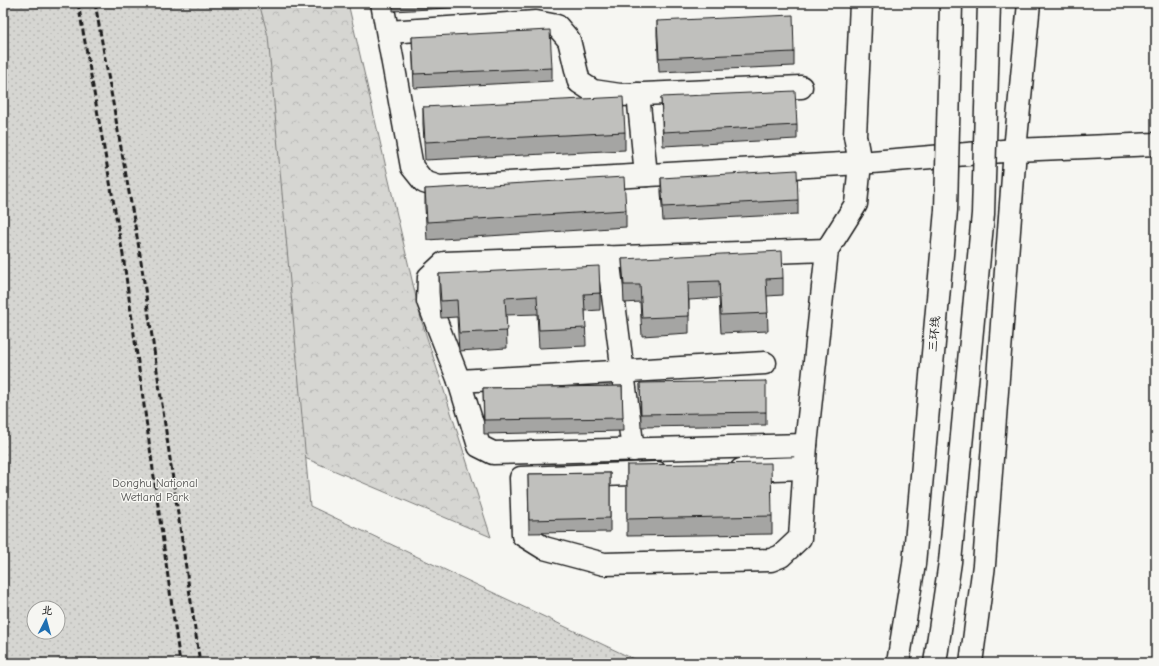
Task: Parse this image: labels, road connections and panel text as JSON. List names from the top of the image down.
{
  "streets": {
    "main road": ["三环线"]
  },
  "parks": ["Donghu National Wetland Park"],
  "north": "top"
}
